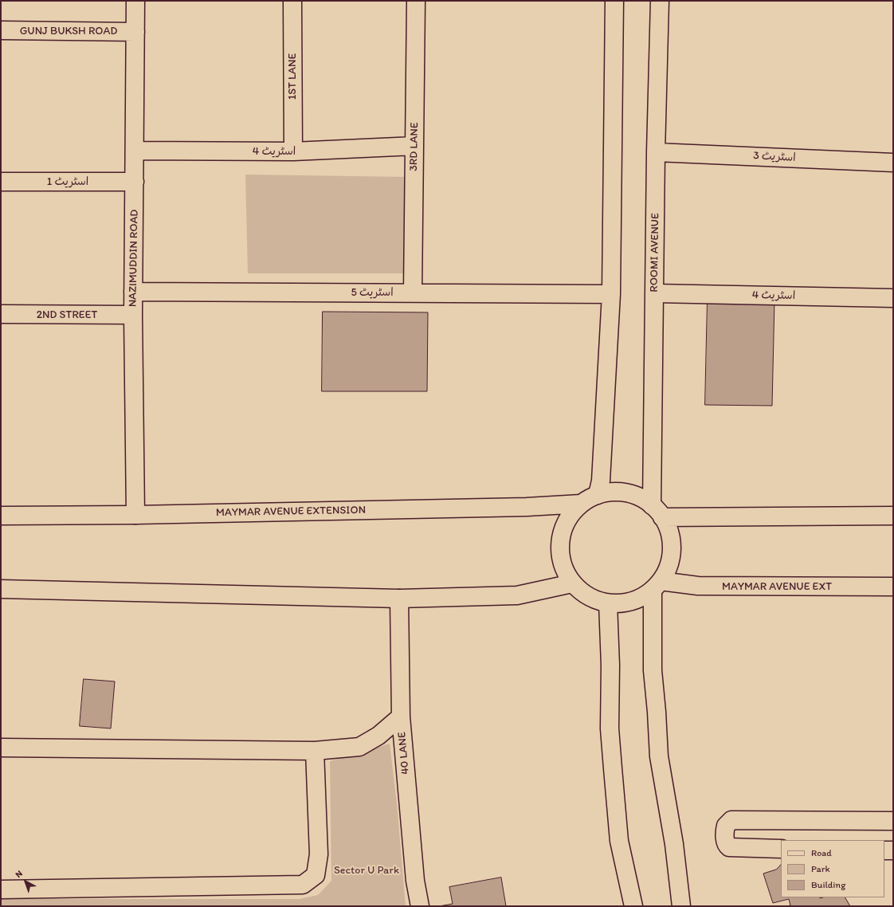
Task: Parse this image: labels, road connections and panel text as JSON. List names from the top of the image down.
{
  "streets": {
    "street": [
      "GUNJ BUKSH ROAD",
      "1ST LANE",
      "3RD LANE",
      "اسٹریٹ 4",
      "اسٹریٹ 3",
      "اسٹریٹ 1",
      "ROOMI AVENUE",
      "NAZIMUDDIN ROAD",
      "اسٹریٹ 5",
      "2ND STREET",
      "MAYMAR AVENUE EXTENSION",
      "MAYMAR AVENUE EXT",
      "40 LANE"
    ]
  },
  "crossings": [
    ["GUNJ BUKSH ROAD", "NAZIMUDDIN ROAD"],
    ["1ST LANE", "اسٹریٹ 4"],
    ["3RD LANE", "اسٹریٹ 4"],
    ["3RD LANE", "اسٹریٹ 5"],
    ["اسٹریٹ 4", "ROOMI AVENUE"],
    ["اسٹریٹ 4", "NAZIMUDDIN ROAD"],
    ["اسٹریٹ 3", "ROOMI AVENUE"],
    ["اسٹریٹ 1", "NAZIMUDDIN ROAD"],
    ["ROOMI AVENUE", "MAYMAR AVENUE EXTENSION"],
    ["ROOMI AVENUE", "MAYMAR AVENUE EXT"],
    ["NAZIMUDDIN ROAD", "اسٹریٹ 5"],
    ["NAZIMUDDIN ROAD", "2ND STREET"],
    ["NAZIMUDDIN ROAD", "MAYMAR AVENUE EXTENSION"],
    ["MAYMAR AVENUE EXTENSION", "MAYMAR AVENUE EXT"]
  ],
  "parks": ["Sector U Park"],
  "legend": ["Road", "Park", "Building"],
  "north": "top left"
}
